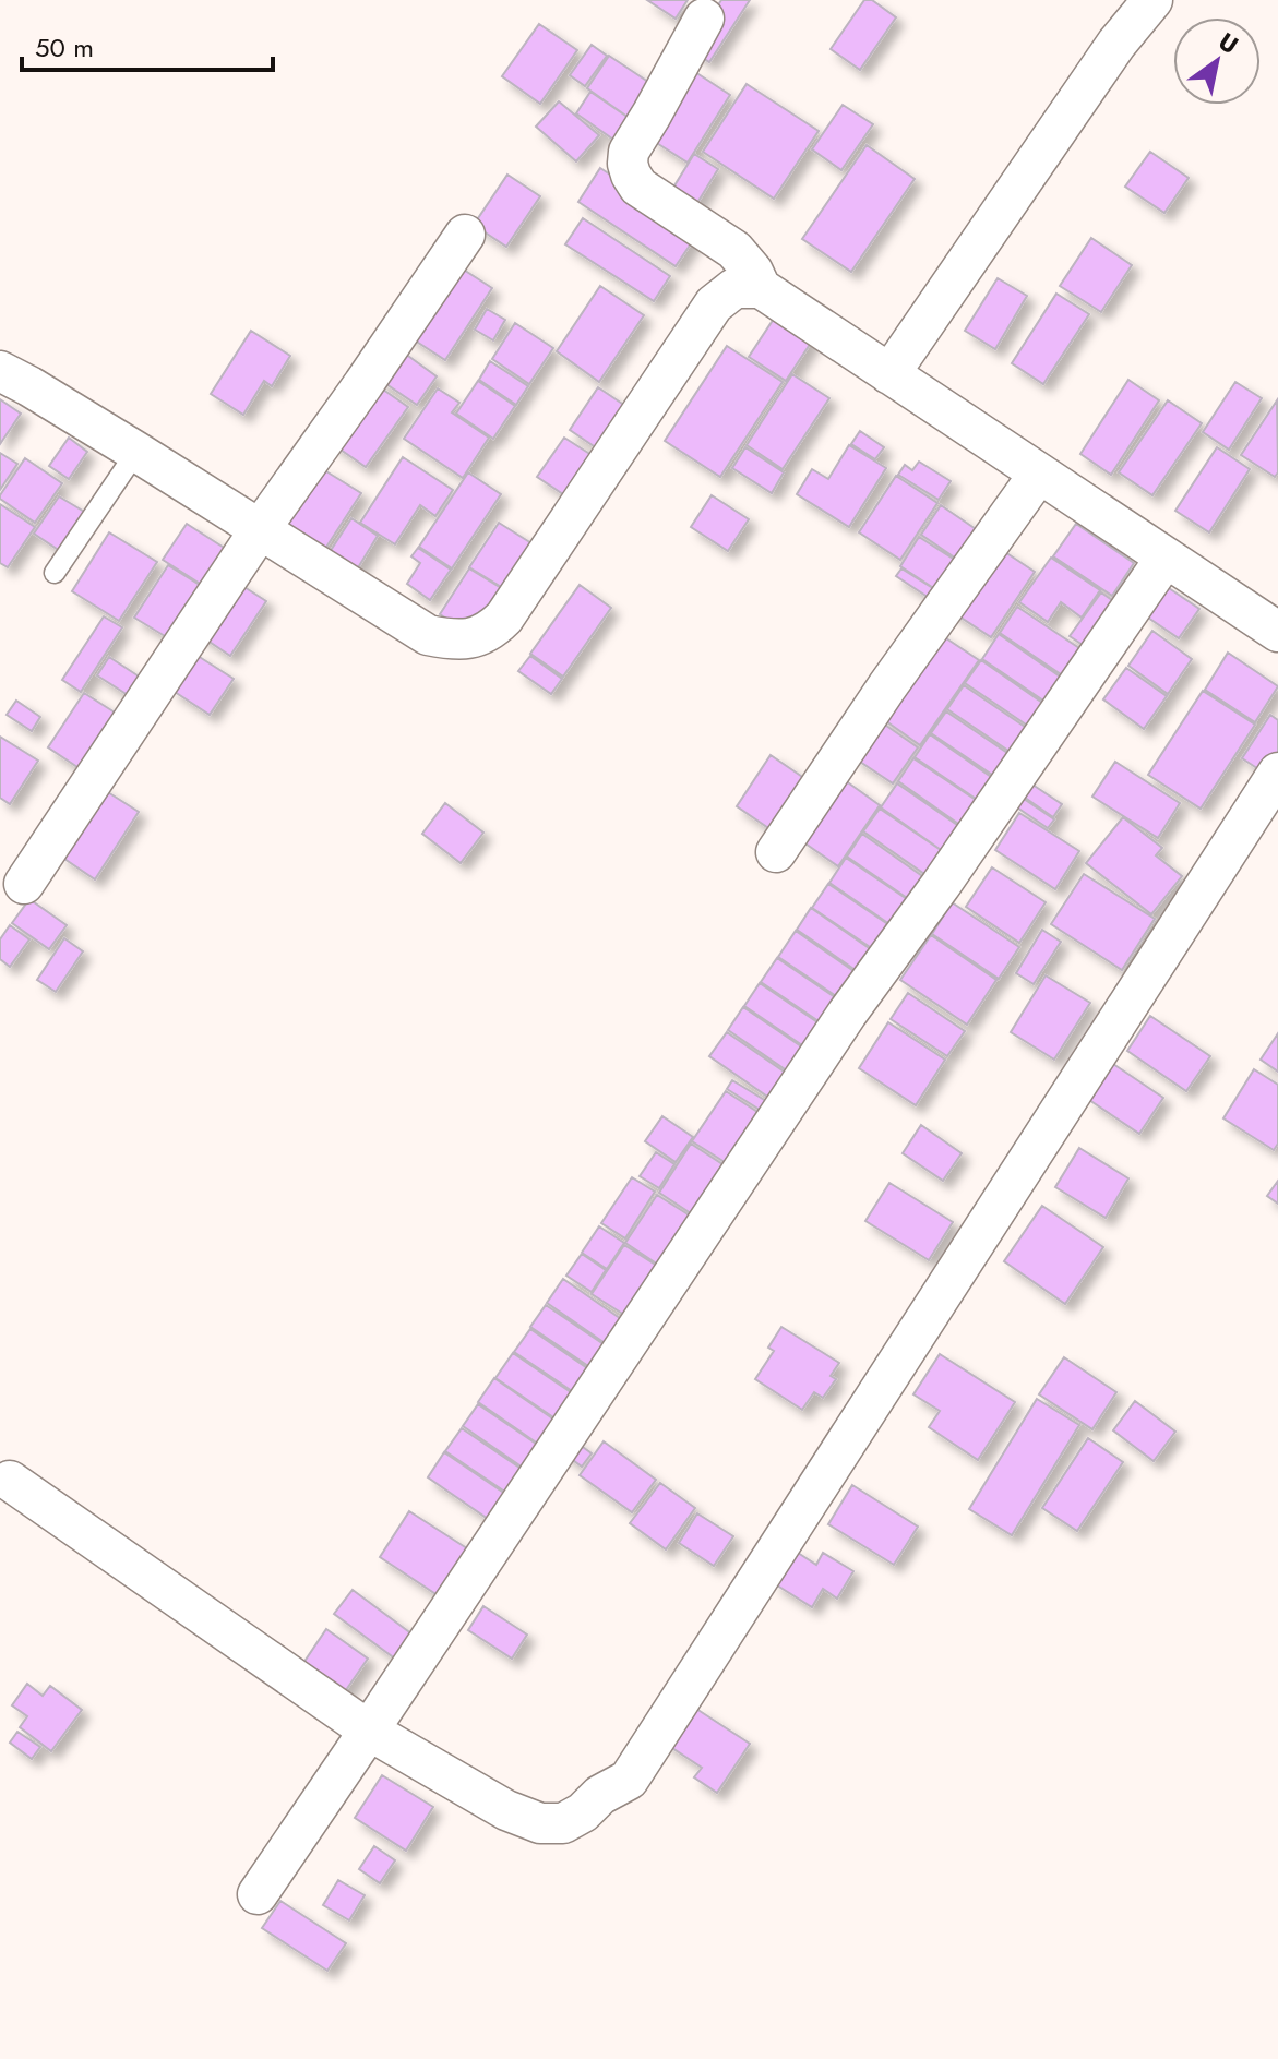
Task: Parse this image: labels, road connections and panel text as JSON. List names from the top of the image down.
{
  "scale_bar": "50 m",
  "north": "top right"
}
